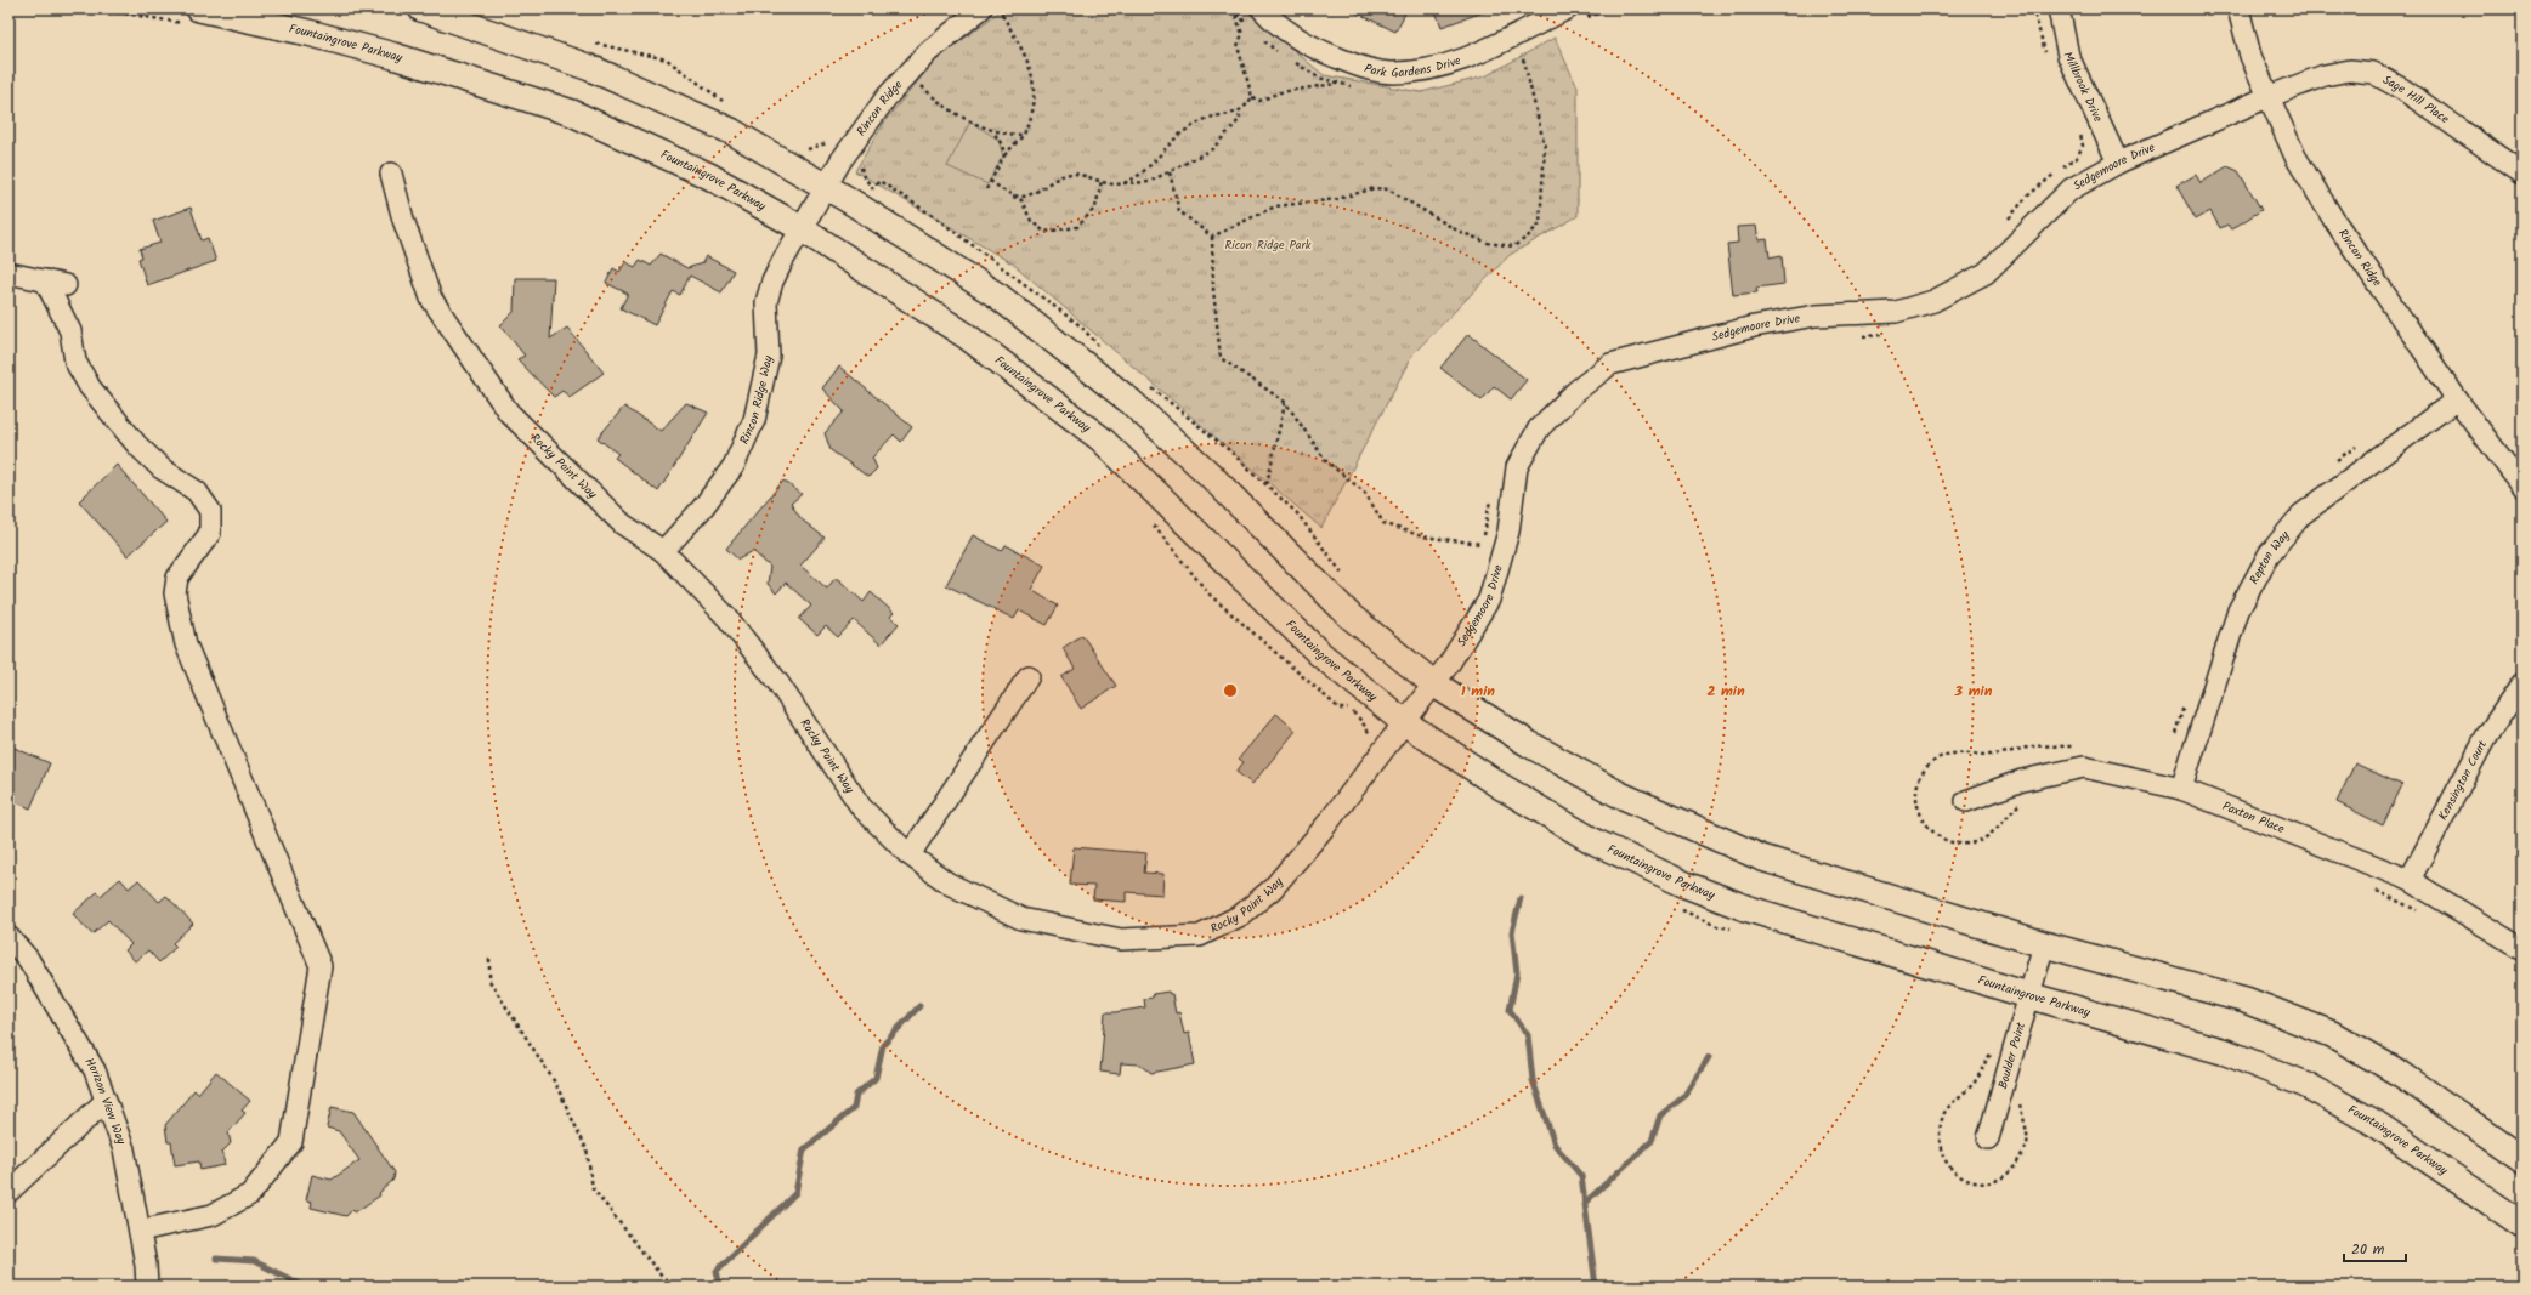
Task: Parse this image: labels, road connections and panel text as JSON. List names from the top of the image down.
{
  "streets": {
    "main road": ["Fountaingrove Parkway"],
    "street": [
      "Park Gardens Drive",
      "Millbrook Drive",
      "Sage Hill Place",
      "Rincon Ridge",
      "Sedgemoore Drive",
      "Rincon Ridge Way",
      "Rocky Point Way",
      "Repton Way",
      "Kensington Court",
      "Paxton Place",
      "Boulder Point",
      "Horizon View Way"
    ]
  },
  "crossings": [
    ["Fountaingrove Parkway", "Rincon Ridge"],
    ["Fountaingrove Parkway", "Sedgemoore Drive"],
    ["Fountaingrove Parkway", "Rincon Ridge Way"],
    ["Fountaingrove Parkway", "Rocky Point Way"],
    ["Fountaingrove Parkway", "Boulder Point"],
    ["Millbrook Drive", "Sedgemoore Drive"],
    ["Sage Hill Place", "Rincon Ridge"],
    ["Sage Hill Place", "Sedgemoore Drive"],
    ["Rincon Ridge", "Sedgemoore Drive"],
    ["Rincon Ridge", "Rincon Ridge Way"],
    ["Rincon Ridge", "Repton Way"],
    ["Sedgemoore Drive", "Rocky Point Way"],
    ["Rincon Ridge Way", "Rocky Point Way"],
    ["Repton Way", "Paxton Place"],
    ["Kensington Court", "Paxton Place"]
  ],
  "parks": ["Ricon Ridge Park"],
  "scale_bar": "20 m",
  "rings": ["1 min", "2 min", "3 min"]
}
